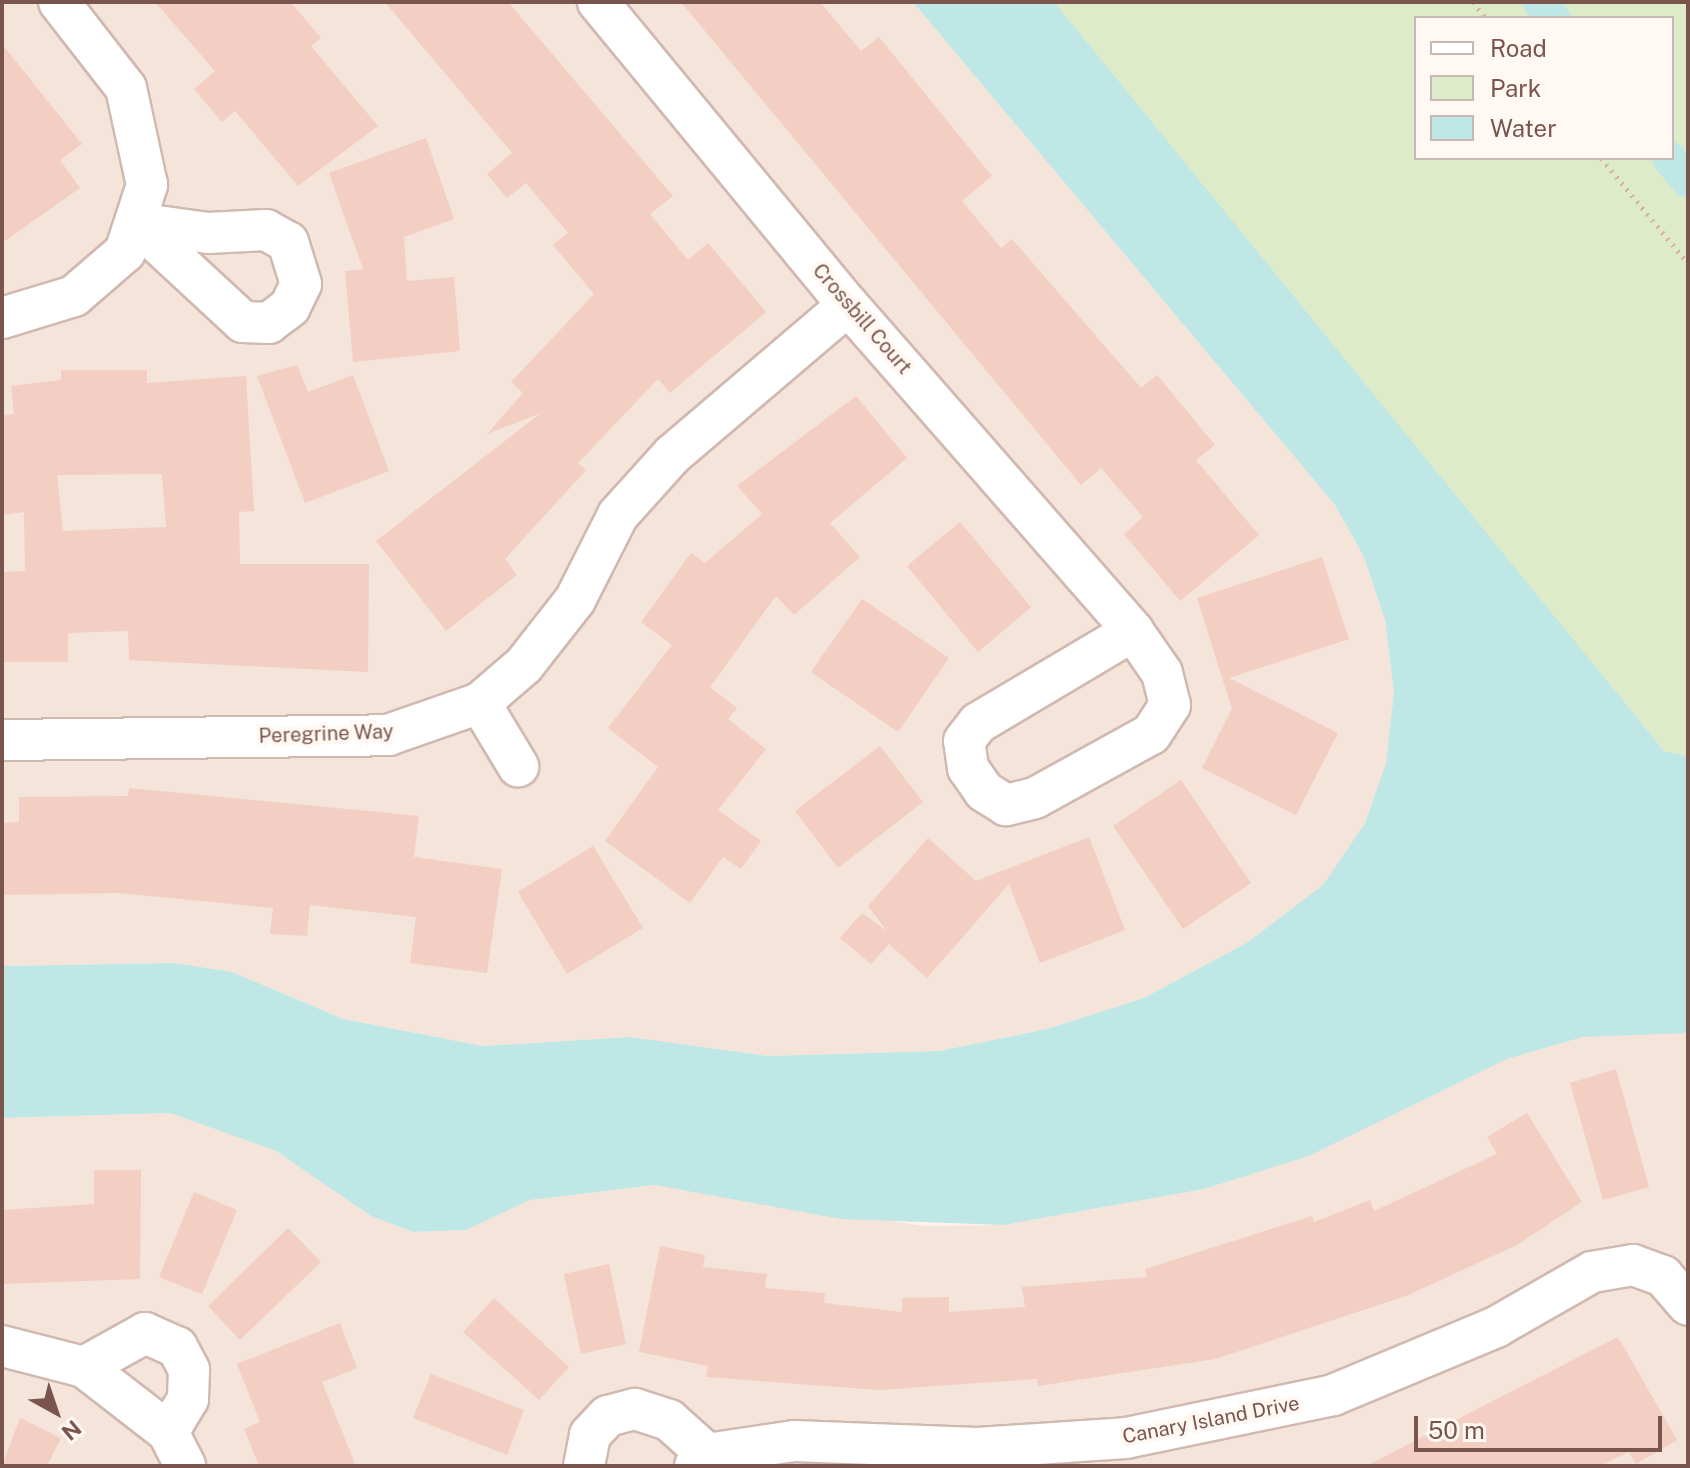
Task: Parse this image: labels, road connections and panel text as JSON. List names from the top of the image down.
{
  "streets": {
    "street": ["Crossbill Court", "Peregrine Way", "Canary Island Drive"]
  },
  "crossings": [
    ["Crossbill Court", "Peregrine Way"]
  ],
  "legend": ["Road", "Park", "Water"],
  "scale_bar": "50 m",
  "north": "bottom right"
}
